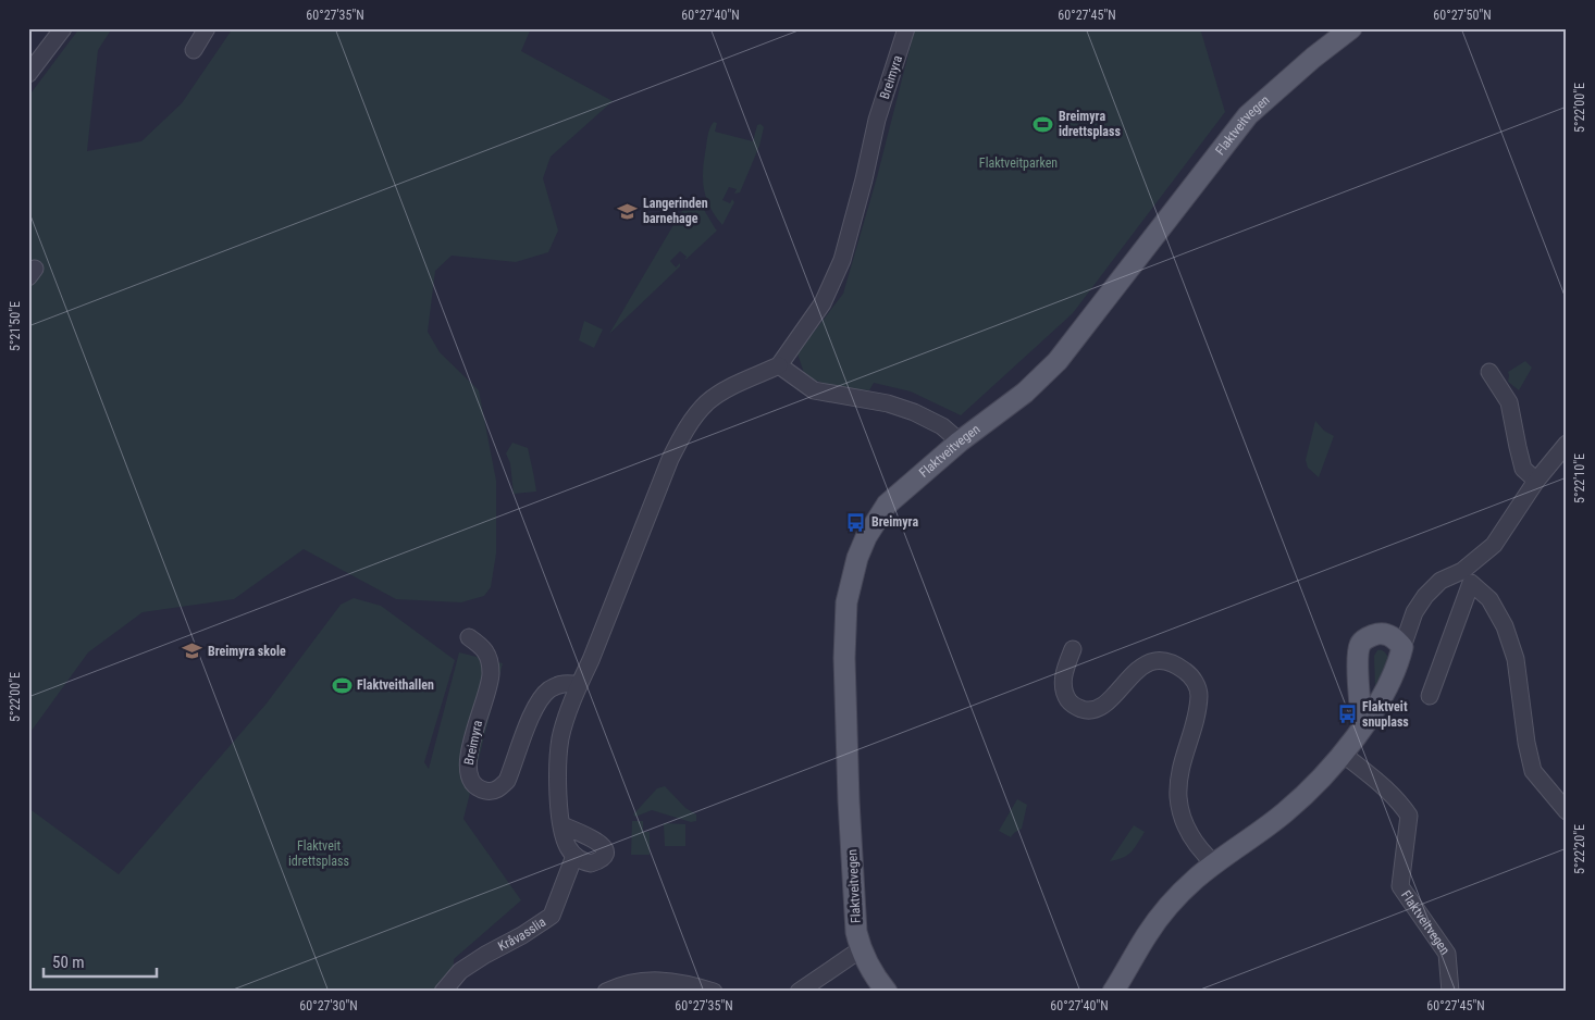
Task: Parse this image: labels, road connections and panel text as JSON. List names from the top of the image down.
{
  "streets": {
    "main road": ["Flaktveitvegen"],
    "street": ["Breimyra", "Kråvasslia"]
  },
  "crossings": [
    ["Breimyra", "Kråvasslia"]
  ],
  "parks": ["Flaktveitparken", "Flaktveit idrettsplass"],
  "places": {
    "sports": ["Breimyra idrettsplass", "Flaktveithallen"],
    "school or university": ["Langerinden barnehage", "Breimyra skole"],
    "bus stop": ["Breimyra", "Flaktveit snuplass"]
  },
  "scale_bar": "50 m",
  "coordinates": [
    "60°27'35\"N",
    "60°27'40\"N",
    "60°27'45\"N",
    "60°27'50\"N",
    "5°22'00\"E",
    "5°21'50\"E",
    "5°22'10\"E",
    "5°22'20\"E",
    "60°27'30\"N"
  ]
}
